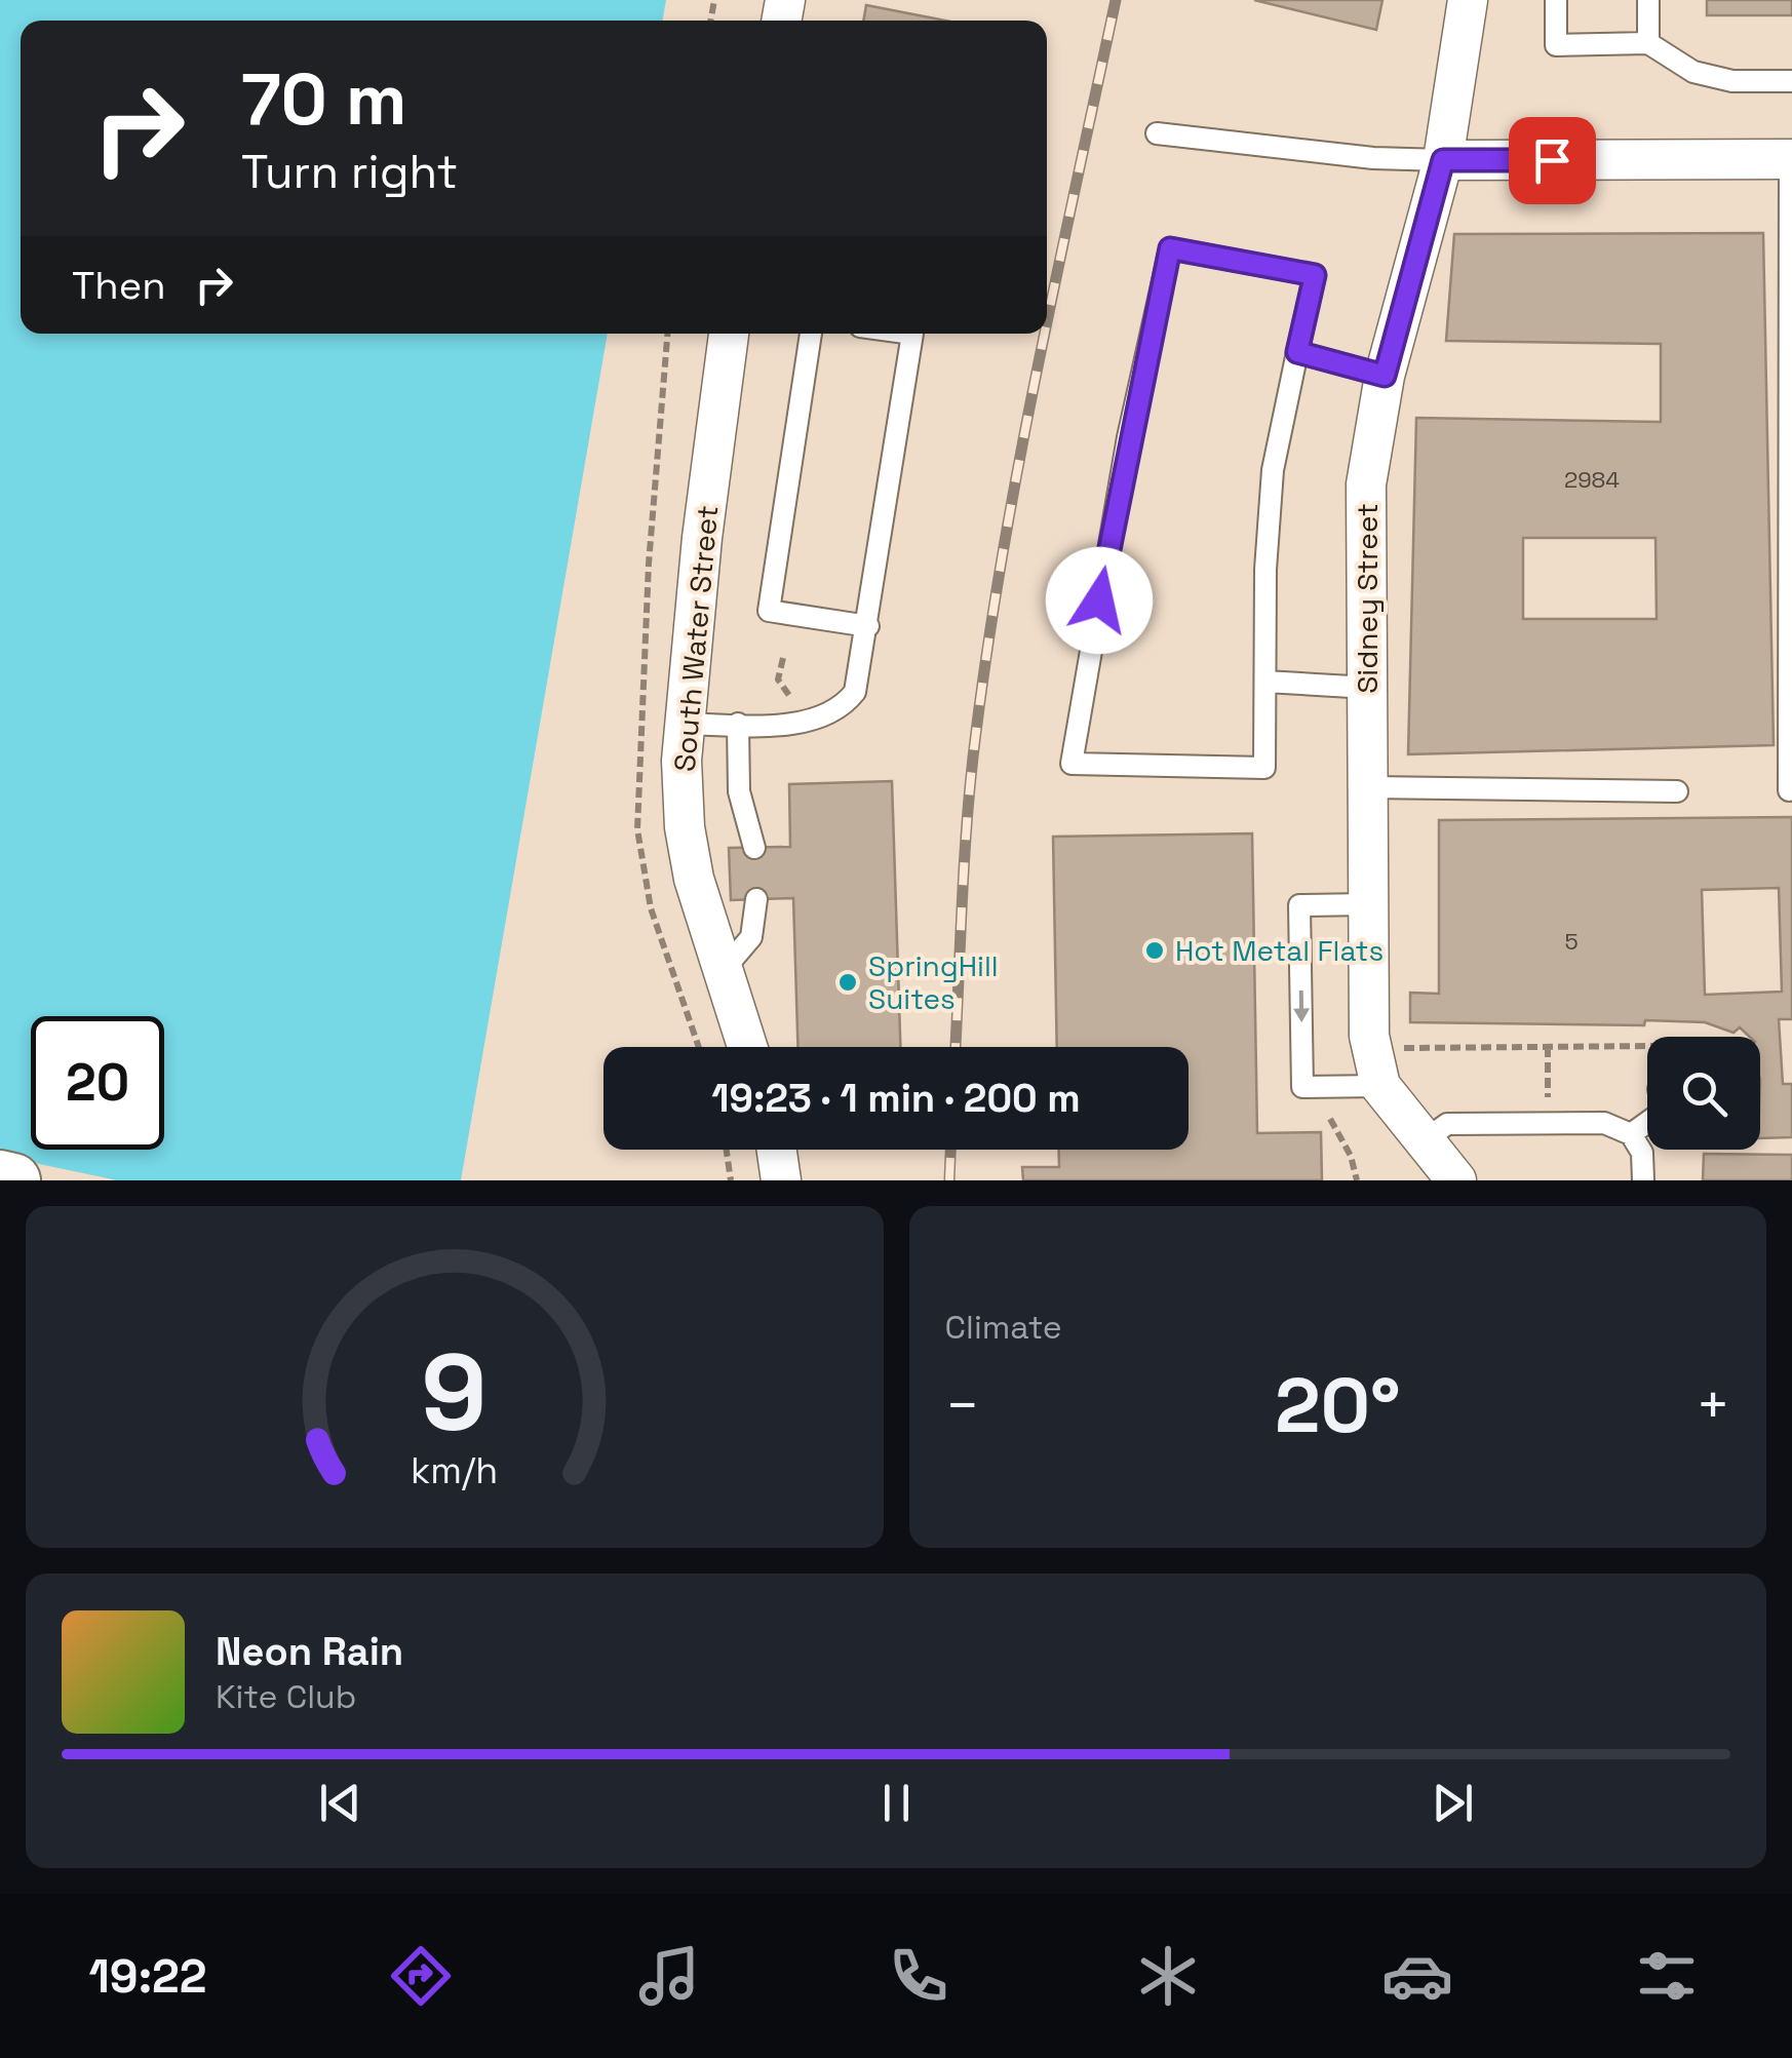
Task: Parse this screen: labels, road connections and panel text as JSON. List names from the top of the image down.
{
  "streets": {
    "street": ["Sidney Street", "South Water Street"]
  },
  "places": ["Hot Metal Flats", "SpringHill Suites"],
  "house_numbers": ["2984", "5"],
  "page": {
    "turn": ["70 m", "Turn right"],
    "then": "Then",
    "limit": "20",
    "trip": "19:23 · 1 min · 200 m",
    "tile": "Climate",
    "heat": ["−", "20°", "+"],
    "song": ["Neon Rain", "Kite Club"],
    "tabs": "19:22",
    "gauge": ["9", "km/h"]
  }
}
